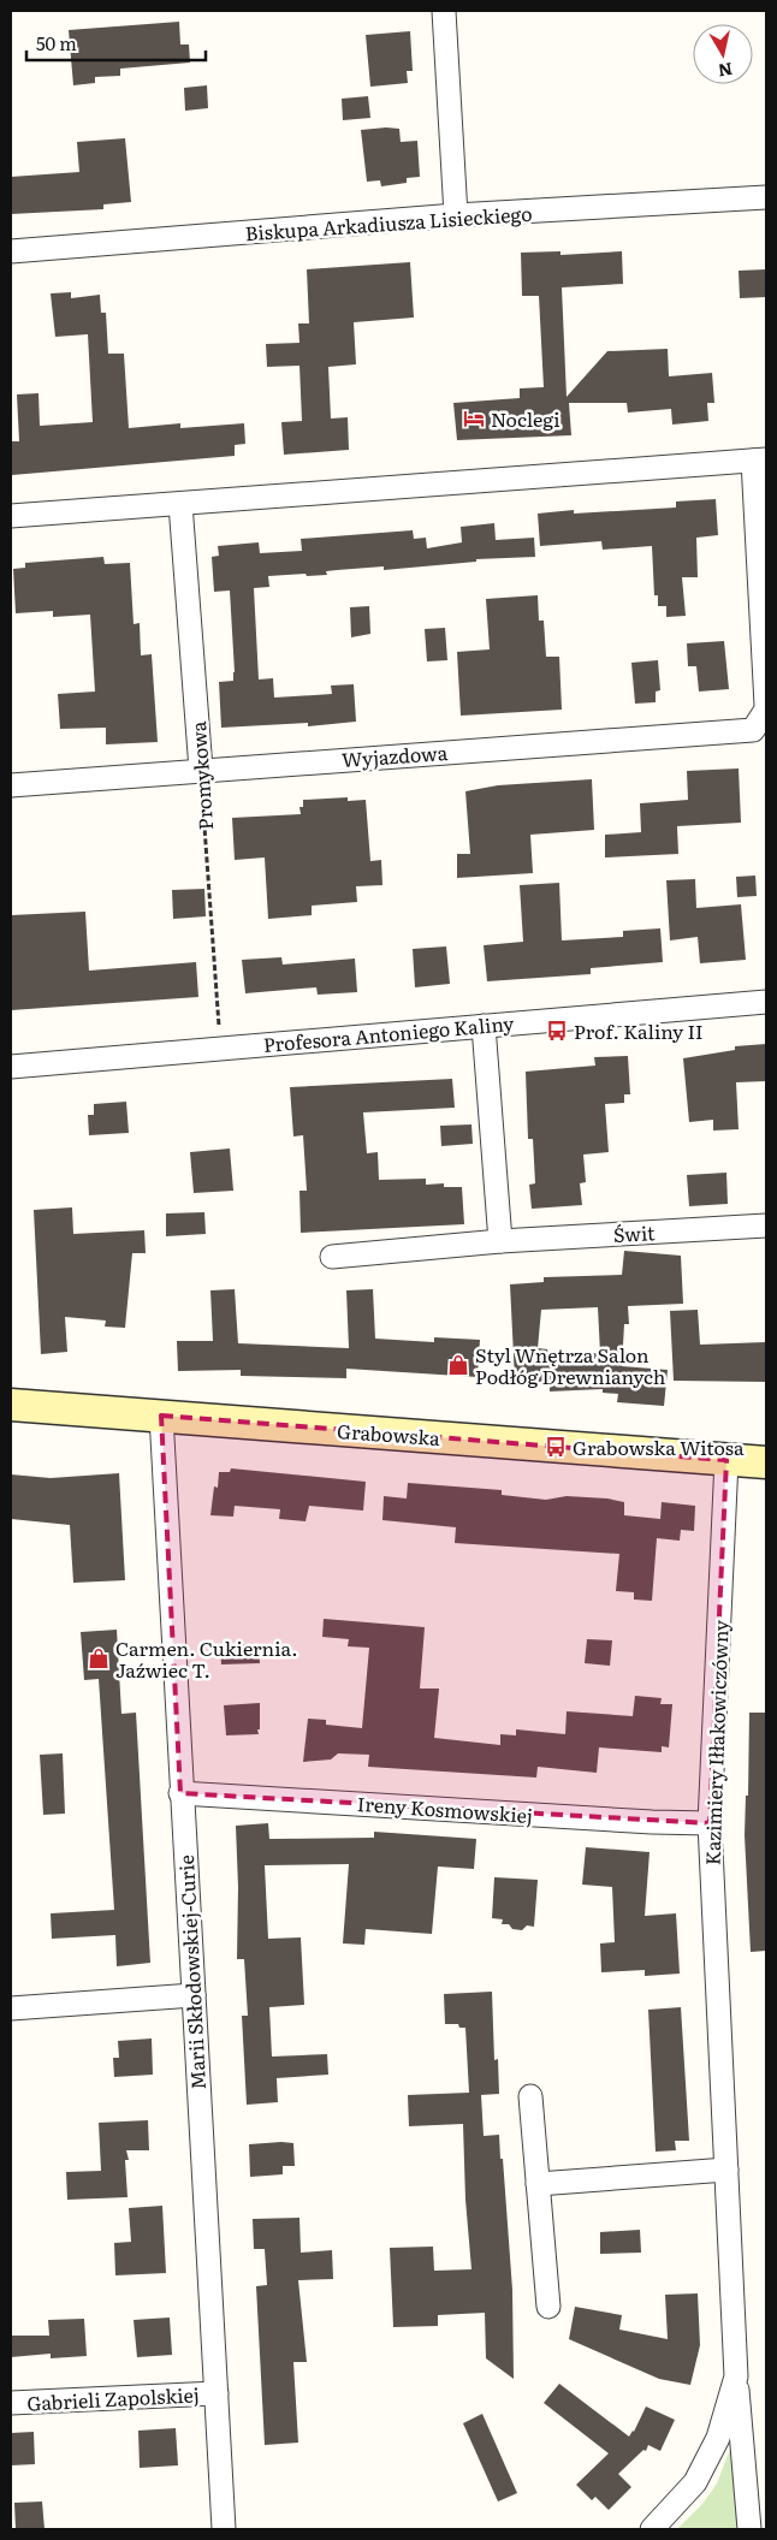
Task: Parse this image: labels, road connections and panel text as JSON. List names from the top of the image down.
{
  "streets": {
    "street": [
      "Biskupa Arkadiusza Lisieckiego",
      "Wyjazdowa",
      "Promykowa",
      "Profesora Antoniego Kaliny",
      "Świt",
      "Grabowska",
      "Kazimiery Iłłakowiczówny",
      "Ireny Kosmowskiej",
      "Marii Skłodowskiej-Curie",
      "Gabrieli Zapolskiej"
    ]
  },
  "crossings": [
    ["Wyjazdowa", "Promykowa"],
    ["Promykowa", "Profesora Antoniego Kaliny"],
    ["Grabowska", "Kazimiery Iłłakowiczówny"],
    ["Grabowska", "Marii Skłodowskiej-Curie"],
    ["Kazimiery Iłłakowiczówny", "Ireny Kosmowskiej"],
    ["Ireny Kosmowskiej", "Marii Skłodowskiej-Curie"],
    ["Marii Skłodowskiej-Curie", "Gabrieli Zapolskiej"]
  ],
  "places": {
    "hotel": ["Noclegi"],
    "bus stop": ["Prof. Kaliny II", "Grabowska Witosa"],
    "shop": ["Styl Wnętrza Salon Podłóg Drewnianych", "Carmen. Cukiernia. Jaźwiec T."]
  },
  "scale_bar": "50 m",
  "north": "bottom"
}
